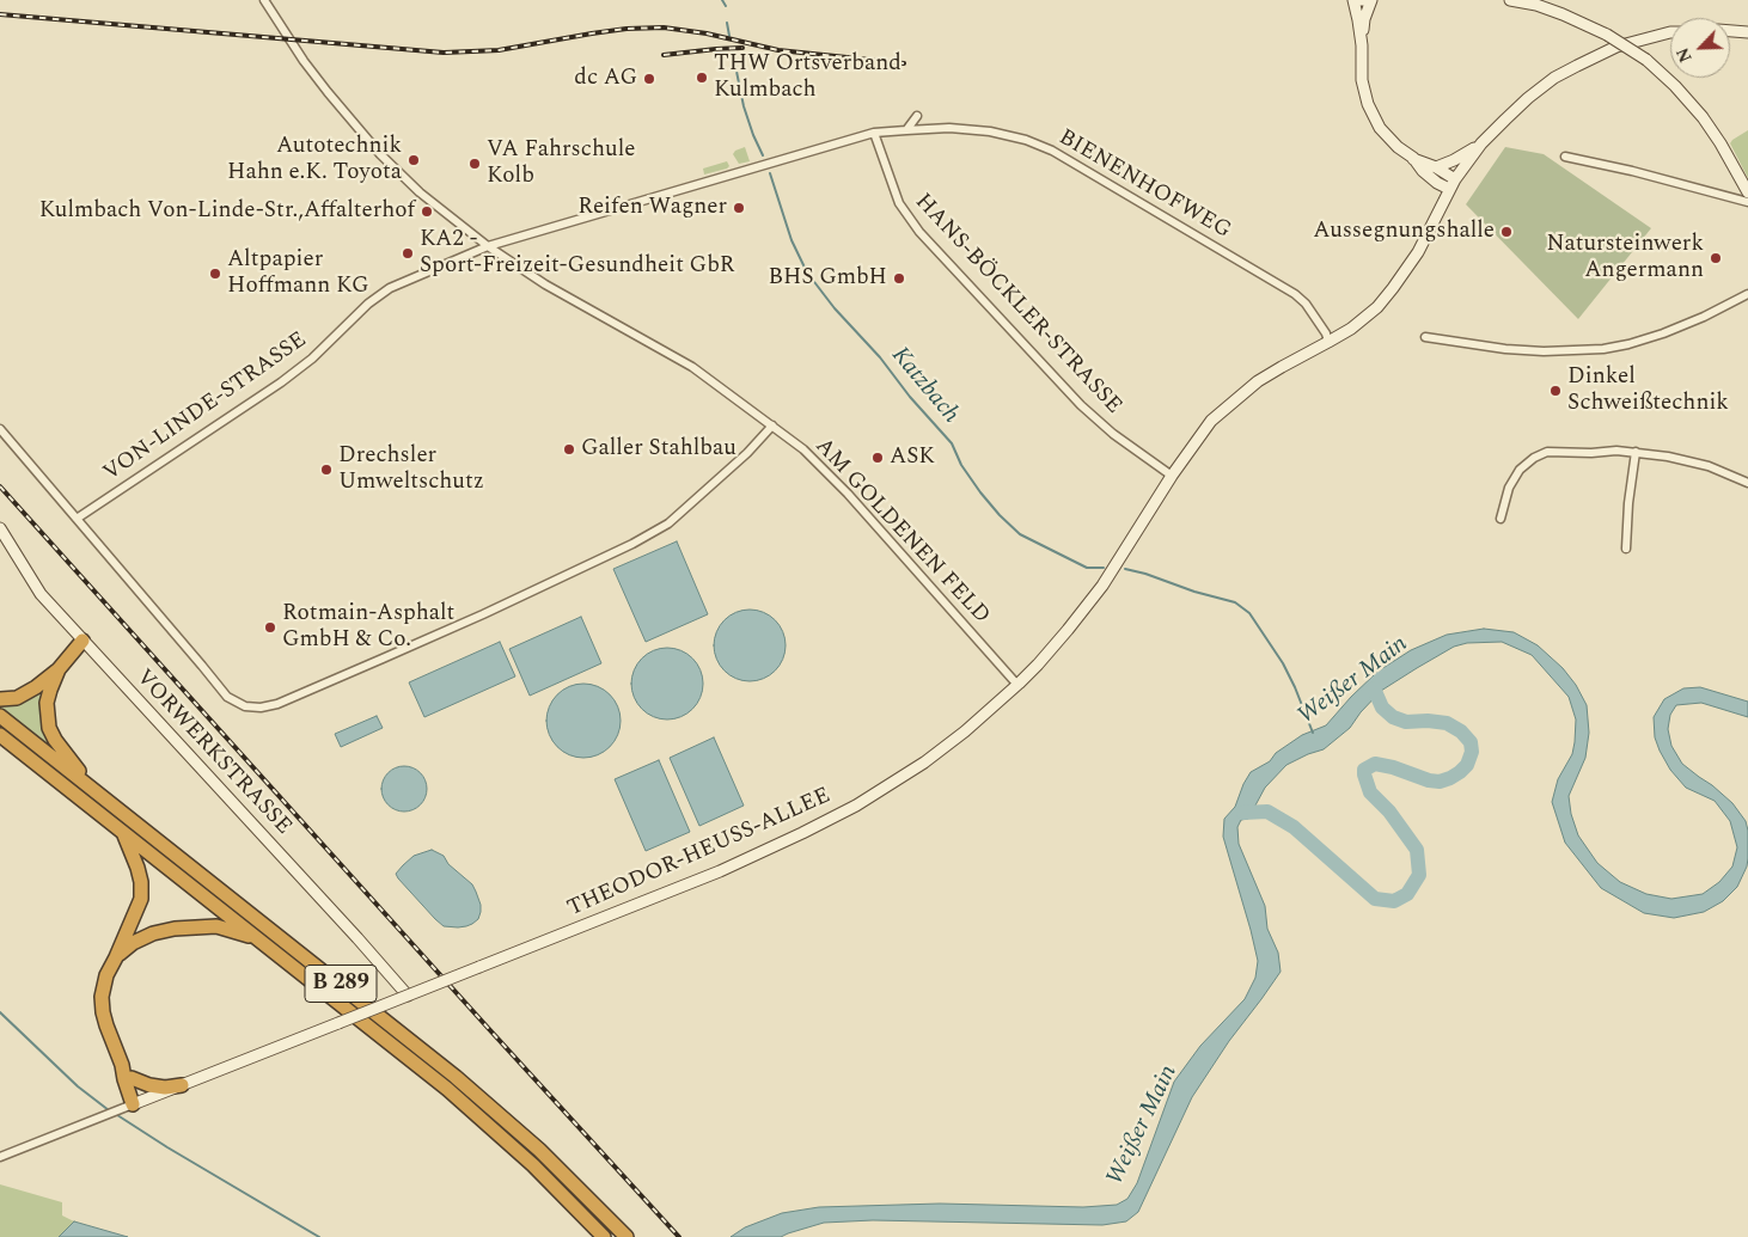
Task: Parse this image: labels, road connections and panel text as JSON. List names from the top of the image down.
{
  "streets": {
    "highway": ["B 289"],
    "main road": ["VORWERKSTRASSE", "THEODOR-HEUSS-ALLEE"],
    "street": [
      "BIENENHOFWEG",
      "HANS-BÖCKLER-STRASSE",
      "VON-LINDE-STRASSE",
      "AM GOLDENEN FELD"
    ]
  },
  "crossings": [
    ["BIENENHOFWEG", "VON-LINDE-STRASSE"],
    ["BIENENHOFWEG", "THEODOR-HEUSS-ALLEE"],
    ["HANS-BÖCKLER-STRASSE", "VON-LINDE-STRASSE"],
    ["HANS-BÖCKLER-STRASSE", "THEODOR-HEUSS-ALLEE"],
    ["VON-LINDE-STRASSE", "AM GOLDENEN FELD"],
    ["AM GOLDENEN FELD", "THEODOR-HEUSS-ALLEE"],
    ["VORWERKSTRASSE", "THEODOR-HEUSS-ALLEE"]
  ],
  "water": ["Katzbach", "Weißer Main"],
  "places": [
    "THW Ortsverband Kulmbach",
    "dc AG",
    "Autotechnik Hahn e.K. Toyota",
    "VA Fahrschule Kolb",
    "Reifen Wagner",
    "Kulmbach Von-Linde-Str.,Affalterhof",
    "Aussegnungshalle",
    "KA2 - Sport-Freizeit-Gesundheit GbR",
    "Natursteinwerk Angermann",
    "Altpapier Hoffmann KG",
    "BHS GmbH",
    "Dinkel Schweißtechnik",
    "Galler Stahlbau",
    "ASK",
    "Drechsler Umweltschutz",
    "Rotmain-Asphalt GmbH & Co."
  ],
  "north": "bottom left"
}
